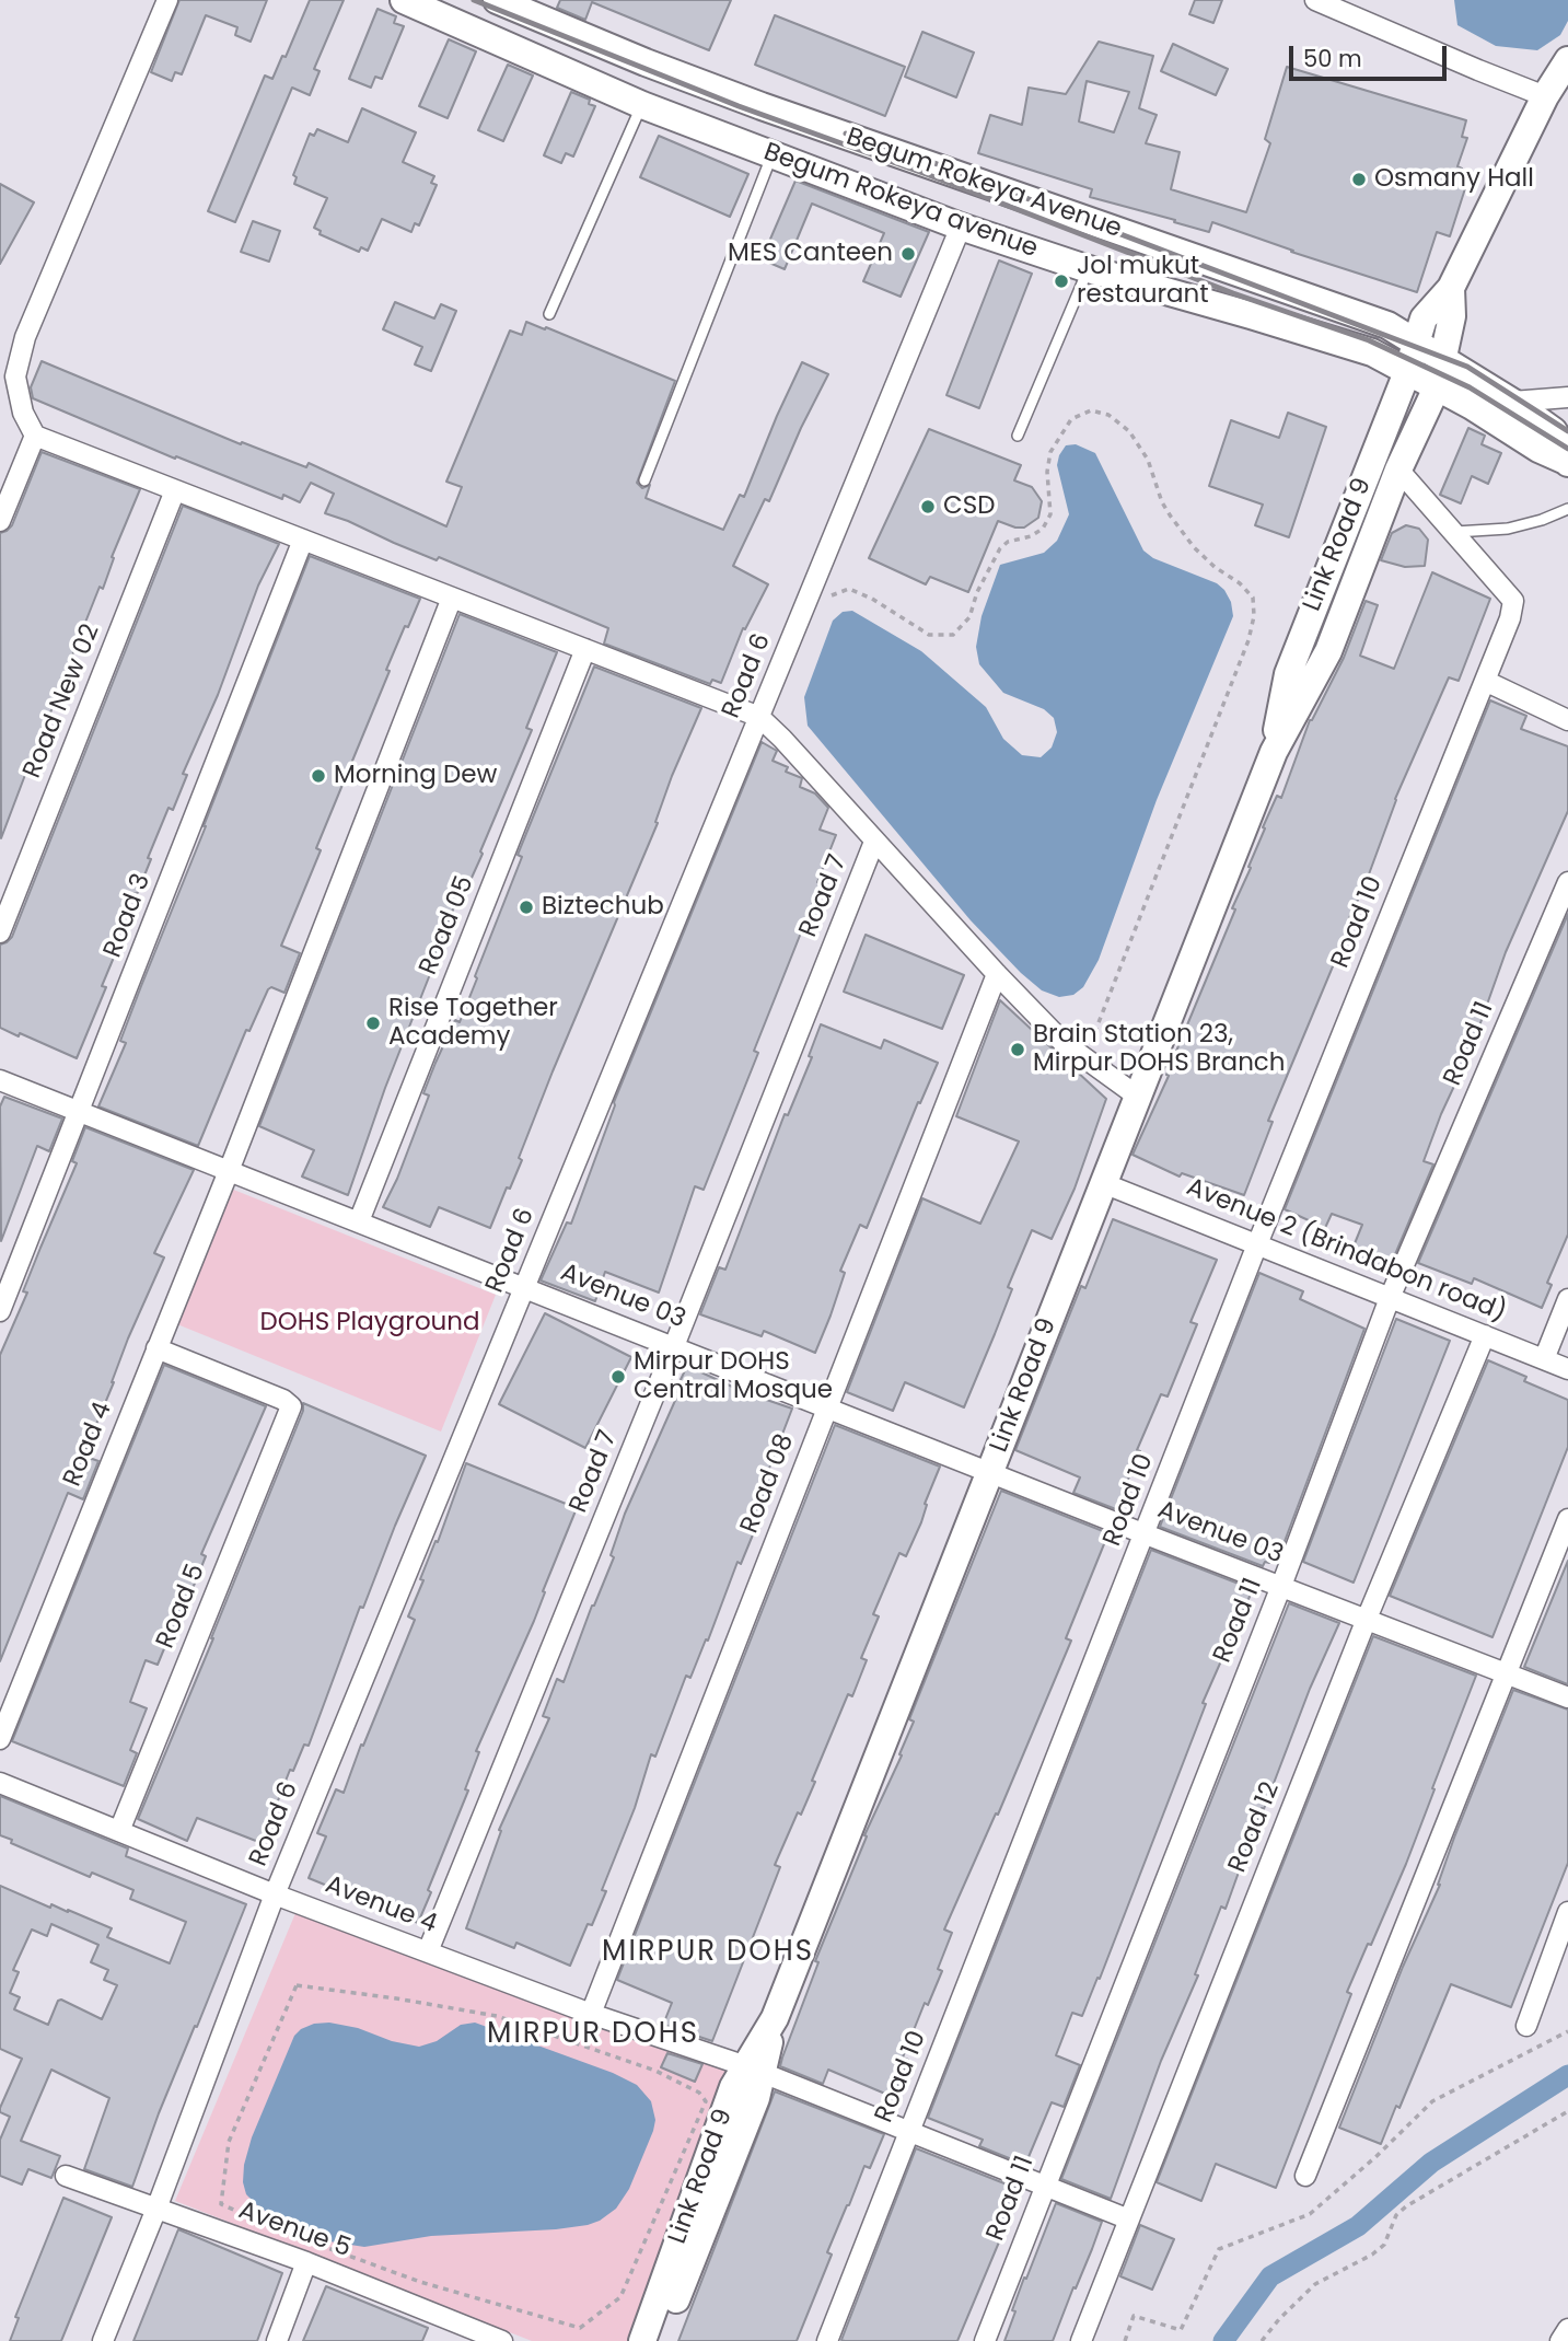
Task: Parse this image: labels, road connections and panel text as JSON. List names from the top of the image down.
{
  "streets": {
    "main road": ["Begum Rokeya Avenue", "Begum Rokeya avenue", "Link Road 9"],
    "street": [
      "Road 6",
      "Road New 02",
      "Road 7",
      "Road 3",
      "Road 10",
      "Road 05",
      "Road 11",
      "Avenue 2 (Brindabon road)",
      "Avenue 03",
      "Road 4",
      "Road 08",
      "Road 5",
      "Road 12",
      "Avenue 4",
      "Avenue 5"
    ]
  },
  "crossings": [
    ["Begum Rokeya Avenue", "Begum Rokeya avenue"],
    ["Begum Rokeya Avenue", "Link Road 9"],
    ["Begum Rokeya avenue", "Link Road 9"],
    ["Begum Rokeya avenue", "Road 6"],
    ["Link Road 9", "Avenue 2 (Brindabon road)"],
    ["Link Road 9", "Avenue 03"],
    ["Link Road 9", "Avenue 4"],
    ["Road 6", "Avenue 03"],
    ["Road 6", "Avenue 4"],
    ["Road 6", "Avenue 5"],
    ["Road 7", "Avenue 03"],
    ["Road 7", "Avenue 4"],
    ["Road 3", "Avenue 03"],
    ["Road 10", "Avenue 2 (Brindabon road)"],
    ["Road 10", "Avenue 03"],
    ["Road 10", "Avenue 4"],
    ["Road 05", "Avenue 03"],
    ["Road 11", "Avenue 2 (Brindabon road)"],
    ["Road 11", "Avenue 03"],
    ["Road 11", "Avenue 4"],
    ["Avenue 2 (Brindabon road)", "Road 12"],
    ["Avenue 03", "Road 4"],
    ["Avenue 03", "Road 08"],
    ["Avenue 03", "Road 12"],
    ["Road 4", "Road 5"],
    ["Road 08", "Avenue 4"],
    ["Road 5", "Avenue 4"],
    ["Road 12", "Avenue 4"]
  ],
  "districts": ["MIRPUR DOHS", "MIRPUR DOHS"],
  "parks": ["DOHS Playground"],
  "places": [
    "Osmany Hall",
    "MES Canteen",
    "Jol mukut restaurant",
    "CSD",
    "Morning Dew",
    "Biztechub",
    "Rise Together Academy",
    "Brain Station 23, Mirpur DOHS Branch",
    "Mirpur DOHS Central Mosque"
  ],
  "scale_bar": "50 m"
}
